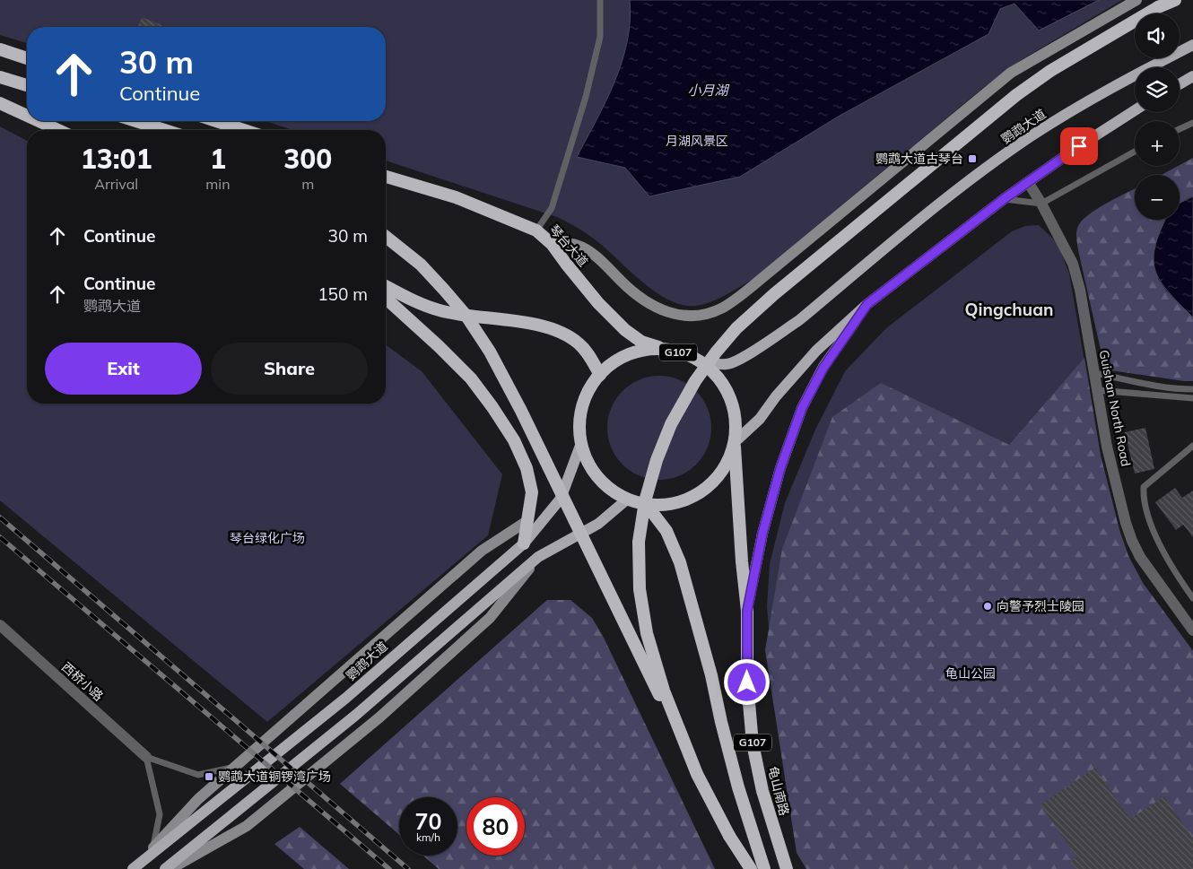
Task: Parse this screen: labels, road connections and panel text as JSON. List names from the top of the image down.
{
  "streets": {
    "highway": ["琴台大道", "G107", "龟山南路"],
    "main road": ["鹦鹉大道"],
    "street": ["Guishan North Road", "西桥小路"]
  },
  "crossings": [
    ["鹦鹉大道", "琴台大道"],
    ["鹦鹉大道", "G107"],
    ["琴台大道", "G107"],
    ["G107", "龟山南路"]
  ],
  "districts": ["Qingchuan"],
  "water": ["小月湖"],
  "parks": ["月湖风景区", "琴台绿化广场", "龟山公园"],
  "places": {
    "transit": ["鹦鹉大道古琴台", "鹦鹉大道铜锣湾广场"],
    "other": ["向警予烈士陵园"]
  },
  "page": {
    "map_buttons": ["+", "−"],
    "turn": ["30 m", "Continue"],
    "eta": [
      "13:01",
      "Arrival",
      "1",
      "min",
      "300",
      "m"
    ],
    "list": [
      {
        "name": "Continue",
        "value": "30 m"
      },
      {
        "name": "Continue",
        "note": "鹦鹉大道",
        "value": "150 m"
      }
    ],
    "buttons": ["Exit", "Share"],
    "speed": "70 km/h",
    "limit": "80"
  }
}
